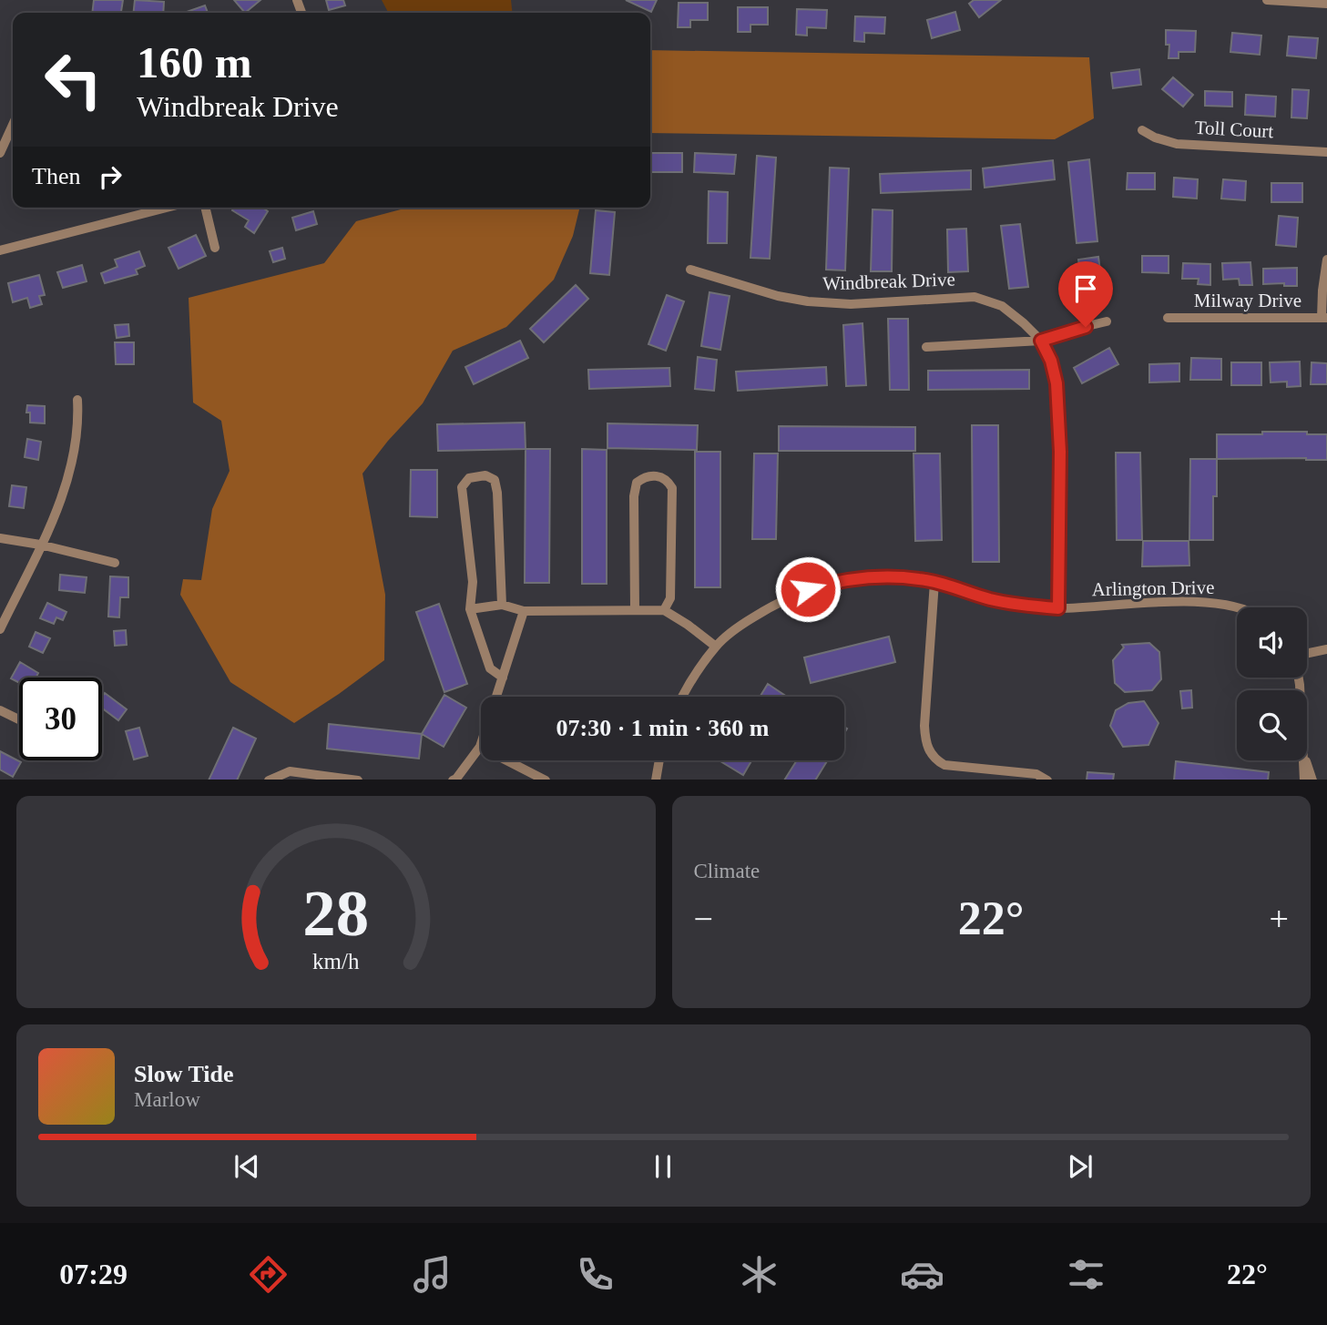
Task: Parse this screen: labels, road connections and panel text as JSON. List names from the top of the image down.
{
  "streets": {
    "street": [
      "Toll Court",
      "Windbreak Drive",
      "Milway Drive",
      "Arlington Drive"
    ]
  },
  "crossings": [
    ["Windbreak Drive", "Arlington Drive"]
  ],
  "page": {
    "turn": ["160 m", "Windbreak Drive"],
    "then": "Then",
    "limit": "30",
    "trip": "07:30 · 1 min · 360 m",
    "tile": "Climate",
    "heat": ["−", "22°", "+"],
    "song": ["Slow Tide", "Marlow"],
    "tabs": ["07:29", "22°"],
    "gauge": ["28", "km/h"]
  }
}
